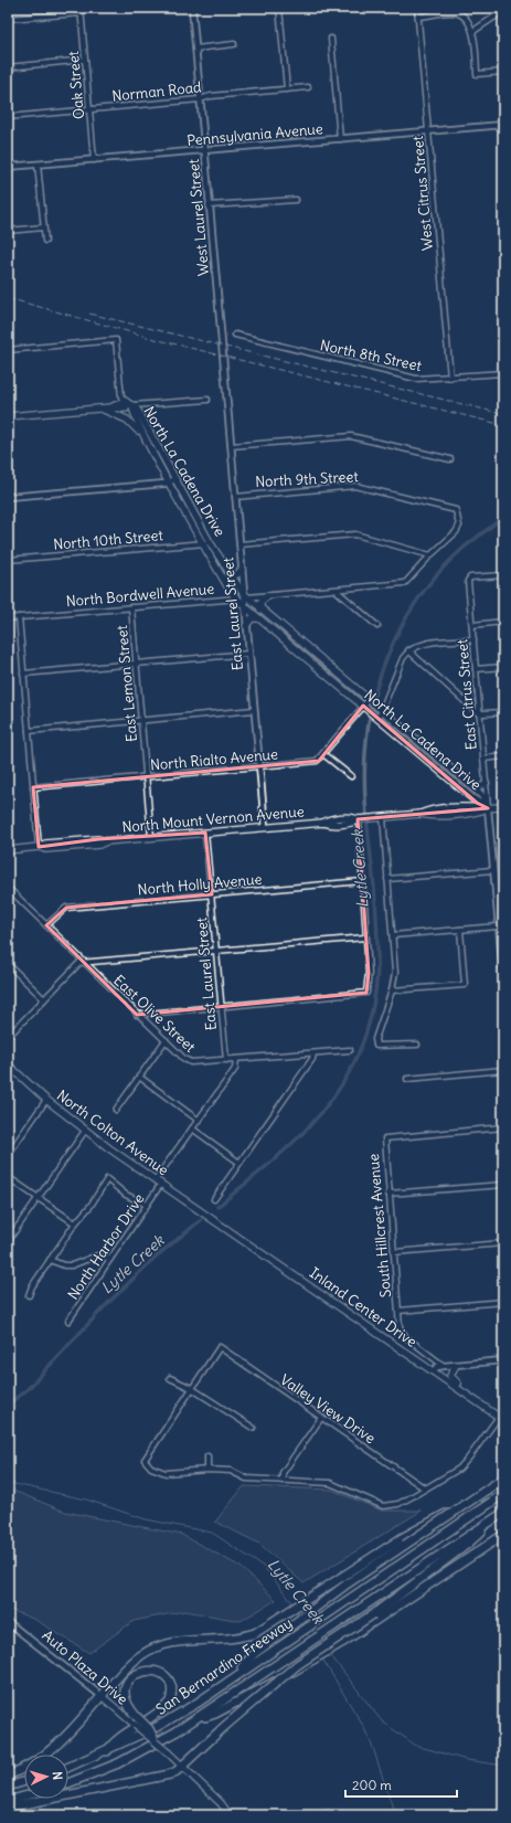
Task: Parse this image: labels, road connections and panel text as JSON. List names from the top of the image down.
{
  "streets": {
    "highway": ["San Bernardino Freeway"],
    "main road": [
      "North La Cadena Drive",
      "North Mount Vernon Avenue",
      "North Colton Avenue",
      "Inland Center Drive",
      "Auto Plaza Drive"
    ],
    "street": [
      "Oak Street",
      "Norman Road",
      "Pennsylvania Avenue",
      "West Citrus Street",
      "West Laurel Street",
      "North 8th Street",
      "North 9th Street",
      "North 10th Street",
      "North Bordwell Avenue",
      "East Laurel Street",
      "East Lemon Street",
      "East Citrus Street",
      "North Rialto Avenue",
      "North Holly Avenue",
      "East Olive Street",
      "South Hillcrest Avenue",
      "North Harbor Drive",
      "Valley View Drive"
    ]
  },
  "crossings": [
    ["Oak Street", "Norman Road"],
    ["Oak Street", "Pennsylvania Avenue"],
    ["Norman Road", "West Laurel Street"],
    ["Pennsylvania Avenue", "West Citrus Street"],
    ["Pennsylvania Avenue", "West Laurel Street"],
    ["West Citrus Street", "North 8th Street"],
    ["West Laurel Street", "East Laurel Street"],
    ["North La Cadena Drive", "North 10th Street"],
    ["North La Cadena Drive", "North Bordwell Avenue"],
    ["North La Cadena Drive", "East Laurel Street"],
    ["North La Cadena Drive", "East Citrus Street"],
    ["North La Cadena Drive", "North Rialto Avenue"],
    ["North La Cadena Drive", "North Mount Vernon Avenue"],
    ["North 9th Street", "North Bordwell Avenue"],
    ["North 9th Street", "East Laurel Street"],
    ["North Bordwell Avenue", "East Laurel Street"],
    ["North Bordwell Avenue", "East Lemon Street"],
    ["East Laurel Street", "North Rialto Avenue"],
    ["East Laurel Street", "North Mount Vernon Avenue"],
    ["East Laurel Street", "North Holly Avenue"],
    ["East Laurel Street", "East Olive Street"],
    ["East Lemon Street", "North Rialto Avenue"],
    ["East Lemon Street", "North Mount Vernon Avenue"],
    ["East Citrus Street", "North Mount Vernon Avenue"],
    ["North Holly Avenue", "East Olive Street"],
    ["East Olive Street", "North Harbor Drive"],
    ["North Colton Avenue", "North Harbor Drive"],
    ["North Colton Avenue", "Inland Center Drive"]
  ],
  "water": ["Lytle Creek"],
  "scale_bar": "200 m",
  "north": "right"
}
